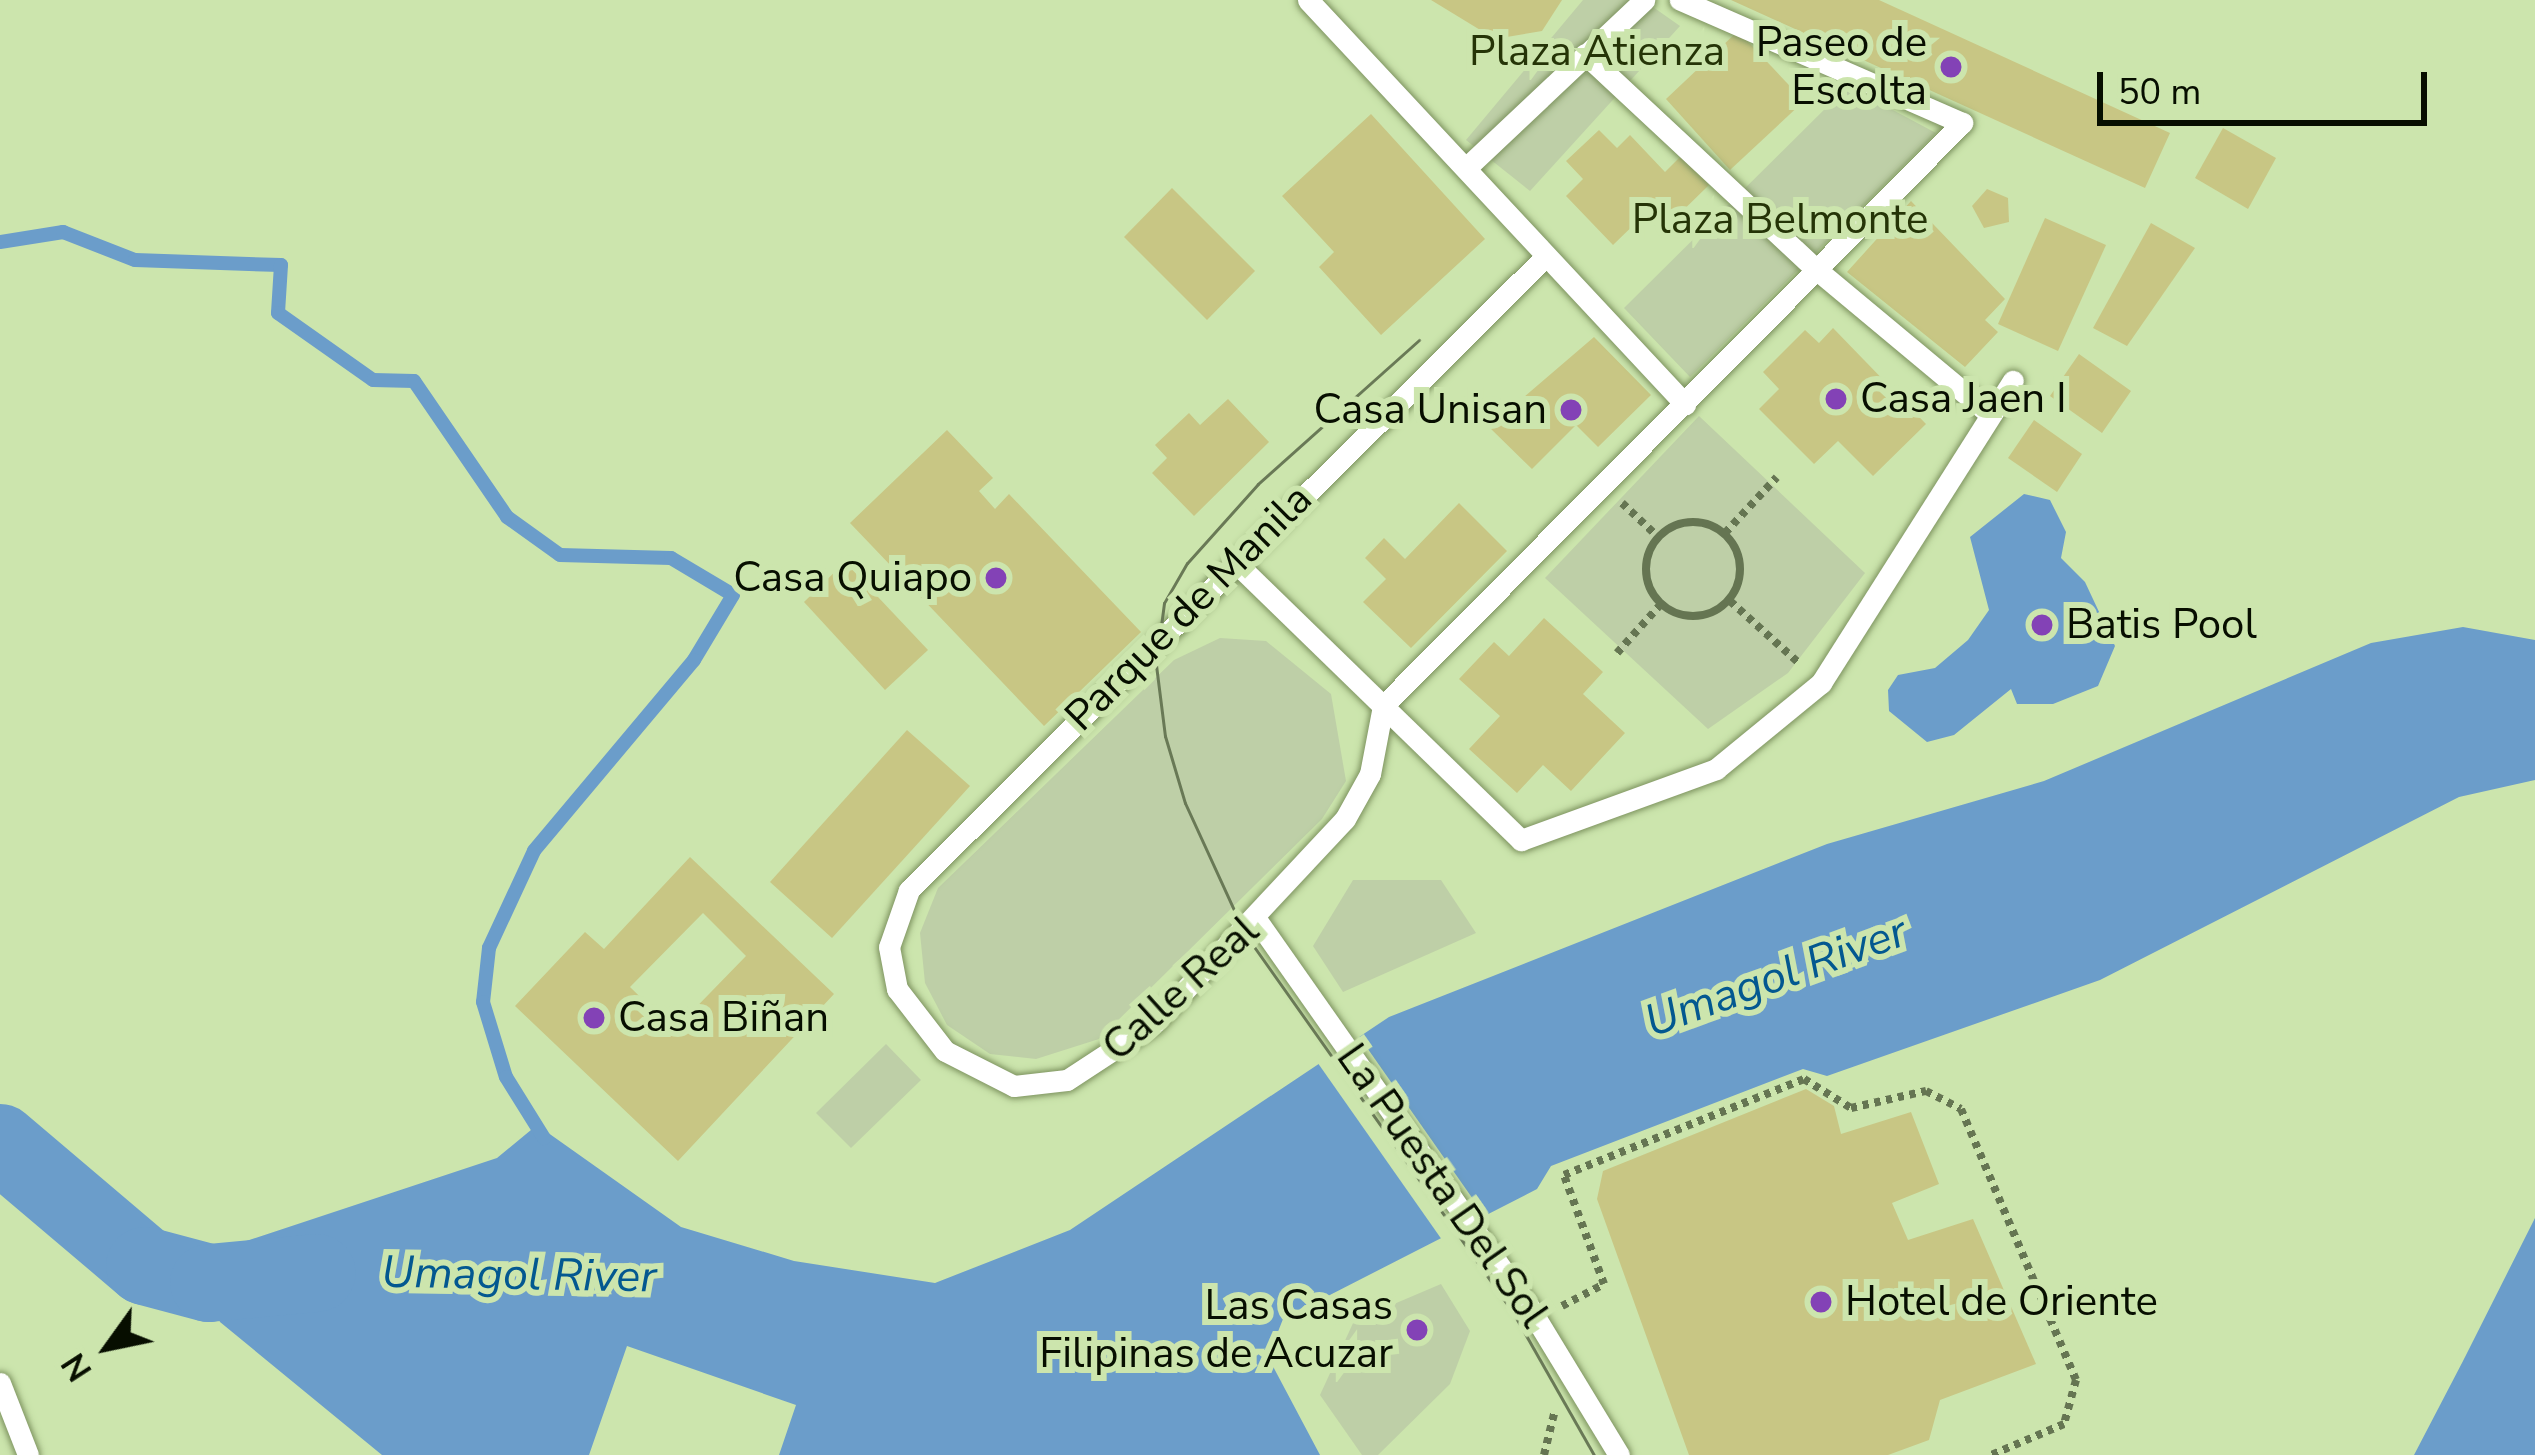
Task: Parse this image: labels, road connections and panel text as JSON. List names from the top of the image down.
{
  "streets": {
    "lane": ["Parque de Manila", "Calle Real", "La Puesta Del Sol"]
  },
  "crossings": [
    ["Parque de Manila", "Calle Real"],
    ["Calle Real", "La Puesta Del Sol"]
  ],
  "water": ["Umagol River"],
  "parks": ["Plaza Atienza", "Plaza Belmonte"],
  "places": [
    "Paseo de Escolta",
    "Casa Jaen I",
    "Casa Unisan",
    "Casa Quiapo",
    "Batis Pool",
    "Casa Biñan",
    "Hotel de Oriente",
    "Las Casas Filipinas de Acuzar"
  ],
  "scale_bar": "50 m",
  "north": "bottom left"
}
